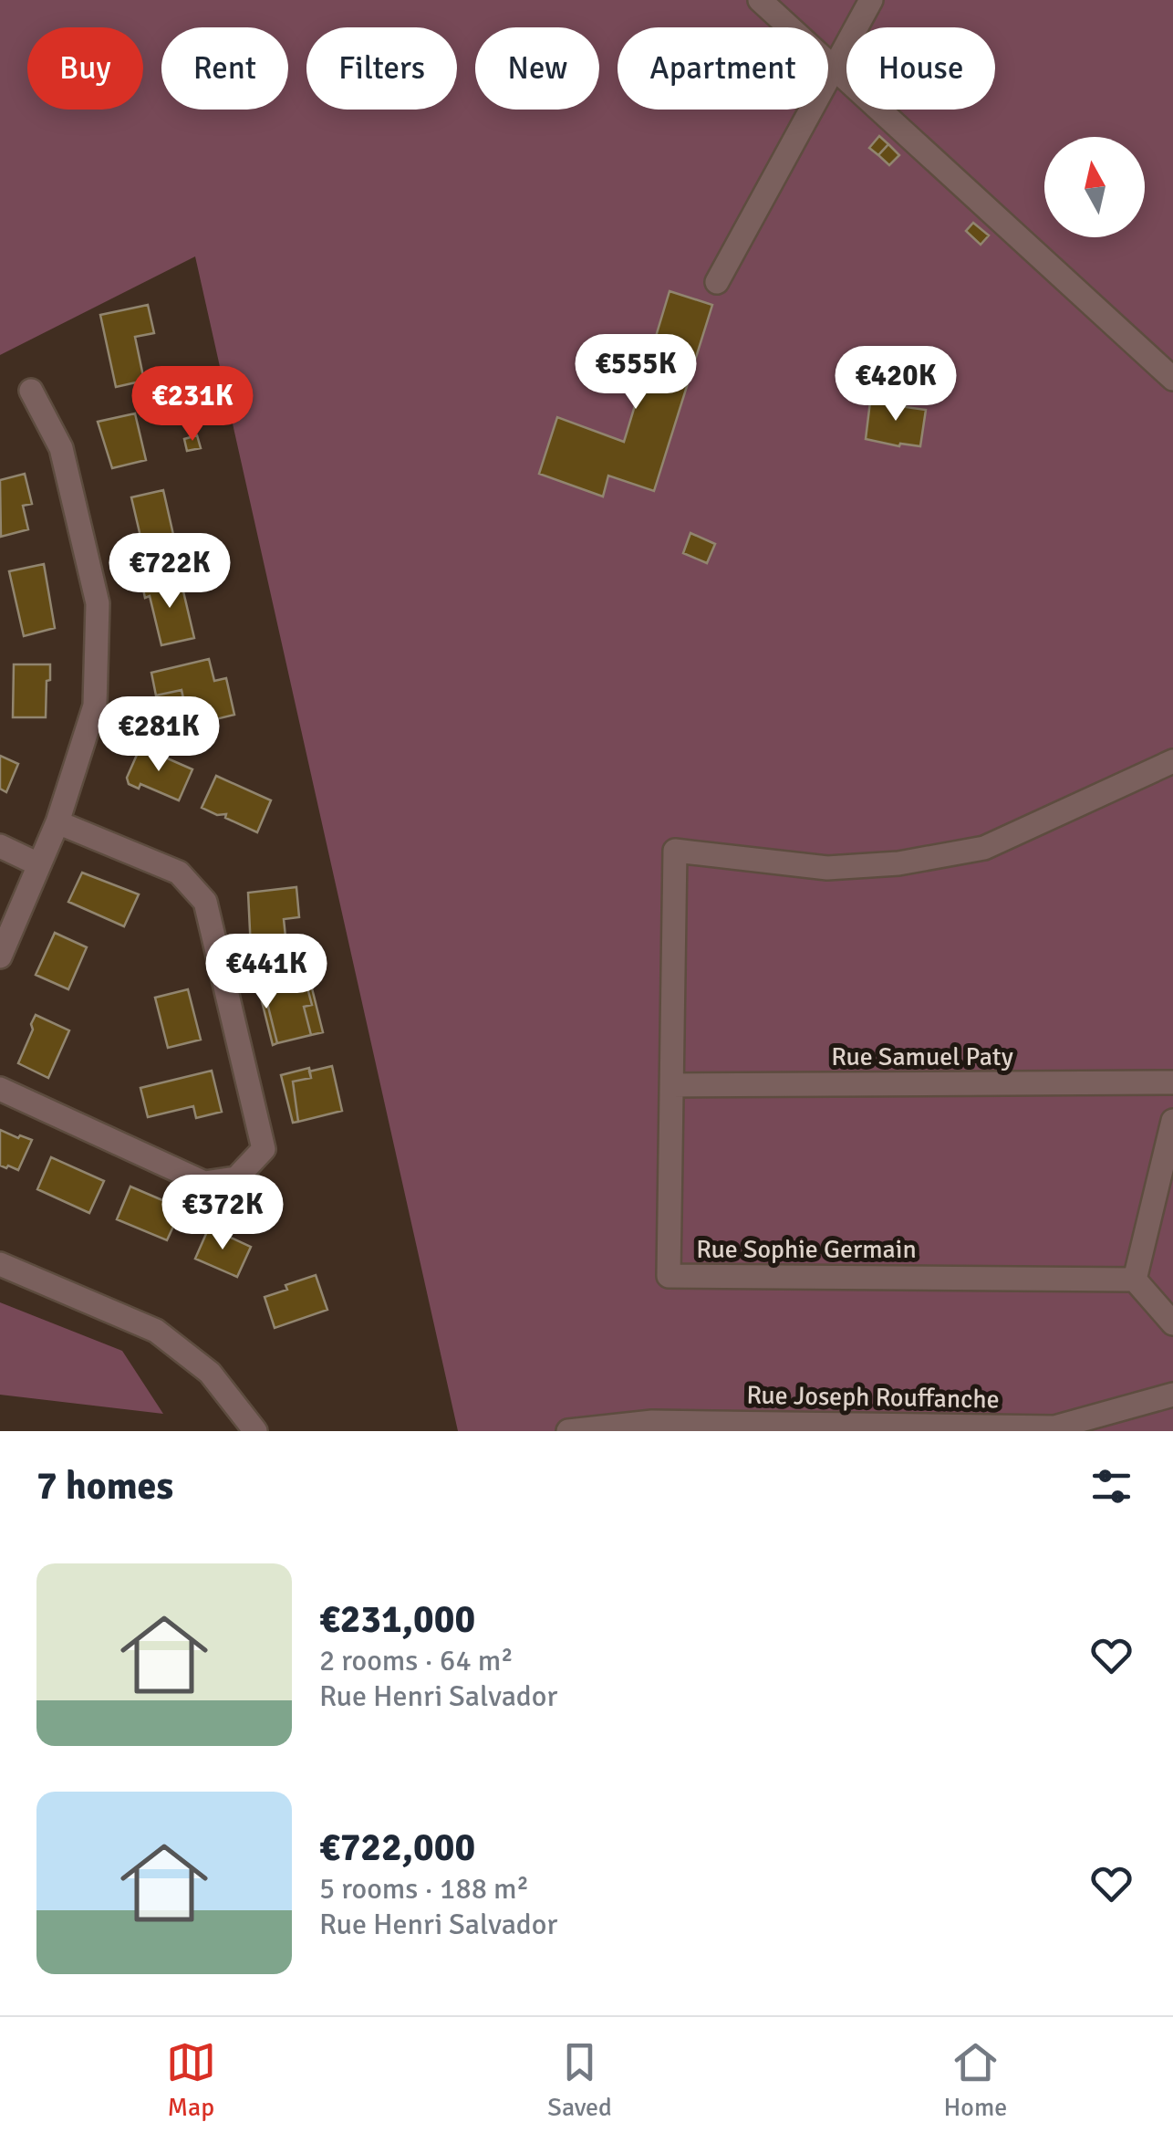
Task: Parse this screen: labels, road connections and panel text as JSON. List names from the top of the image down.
{
  "streets": {
    "street": ["Rue Samuel Paty", "Rue Sophie Germain", "Rue Joseph Rouffanche"]
  },
  "crossings": [
    ["Rue Samuel Paty", "Rue Sophie Germain"]
  ],
  "north": "top",
  "page": {
    "chip": [
      "Buy",
      "Rent",
      "Filters",
      "New",
      "Apartment",
      "House"
    ],
    "price": [
      "€555K",
      "€420K",
      "€231K",
      "€722K",
      "€281K",
      "€441K",
      "€372K"
    ],
    "heading": "7 homes",
    "list": [
      {
        "name": "€231,000",
        "note": "2 rooms · 64 m² · Rue Henri Salvador"
      },
      {
        "name": "€722,000",
        "note": "5 rooms · 188 m² · Rue Henri Salvador"
      }
    ],
    "tabs": ["Map", "Saved", "Home"]
  }
}
